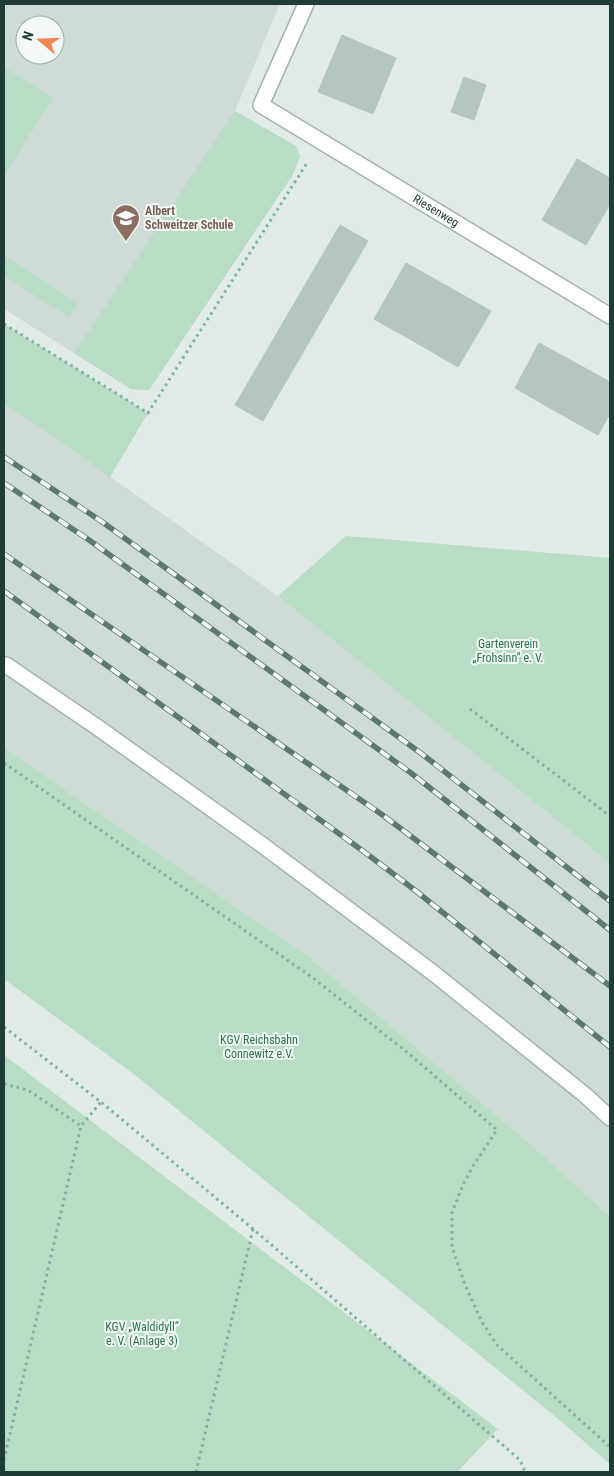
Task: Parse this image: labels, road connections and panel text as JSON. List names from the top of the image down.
{
  "streets": {
    "street": ["Riesenweg"]
  },
  "parks": ["Gartenverein „Frohsinn“ e. V.", "KGV Reichsbahn Connewitz e.V.", "KGV „Waldidyll“ e. V. (Anlage 3)"],
  "places": {
    "school or university": ["Albert Schweitzer Schule"]
  },
  "north": "left"
}
